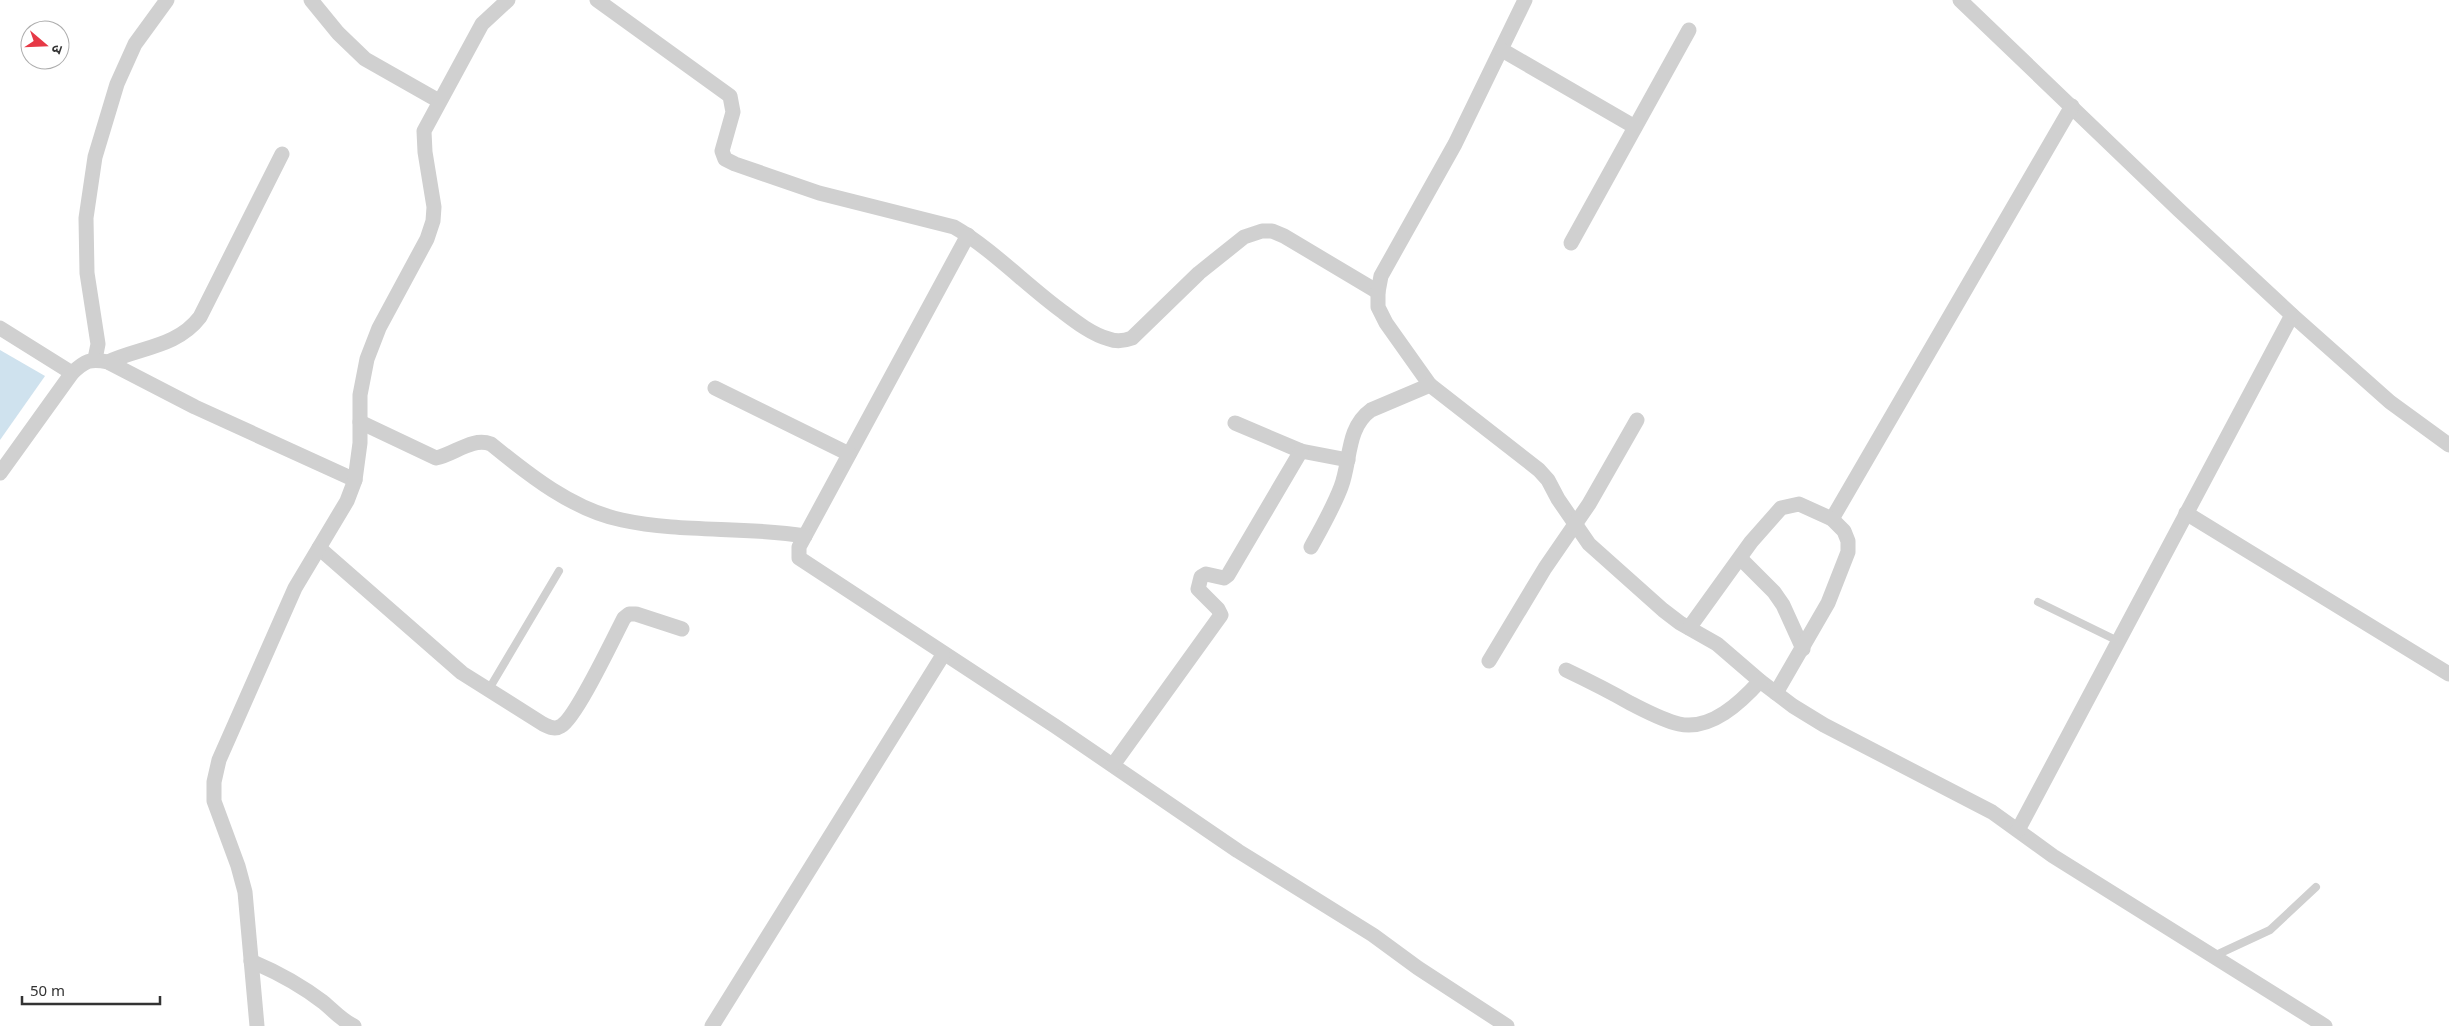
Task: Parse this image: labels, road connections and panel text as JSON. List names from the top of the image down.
{
  "scale_bar": "50 m",
  "north": "right"
}
